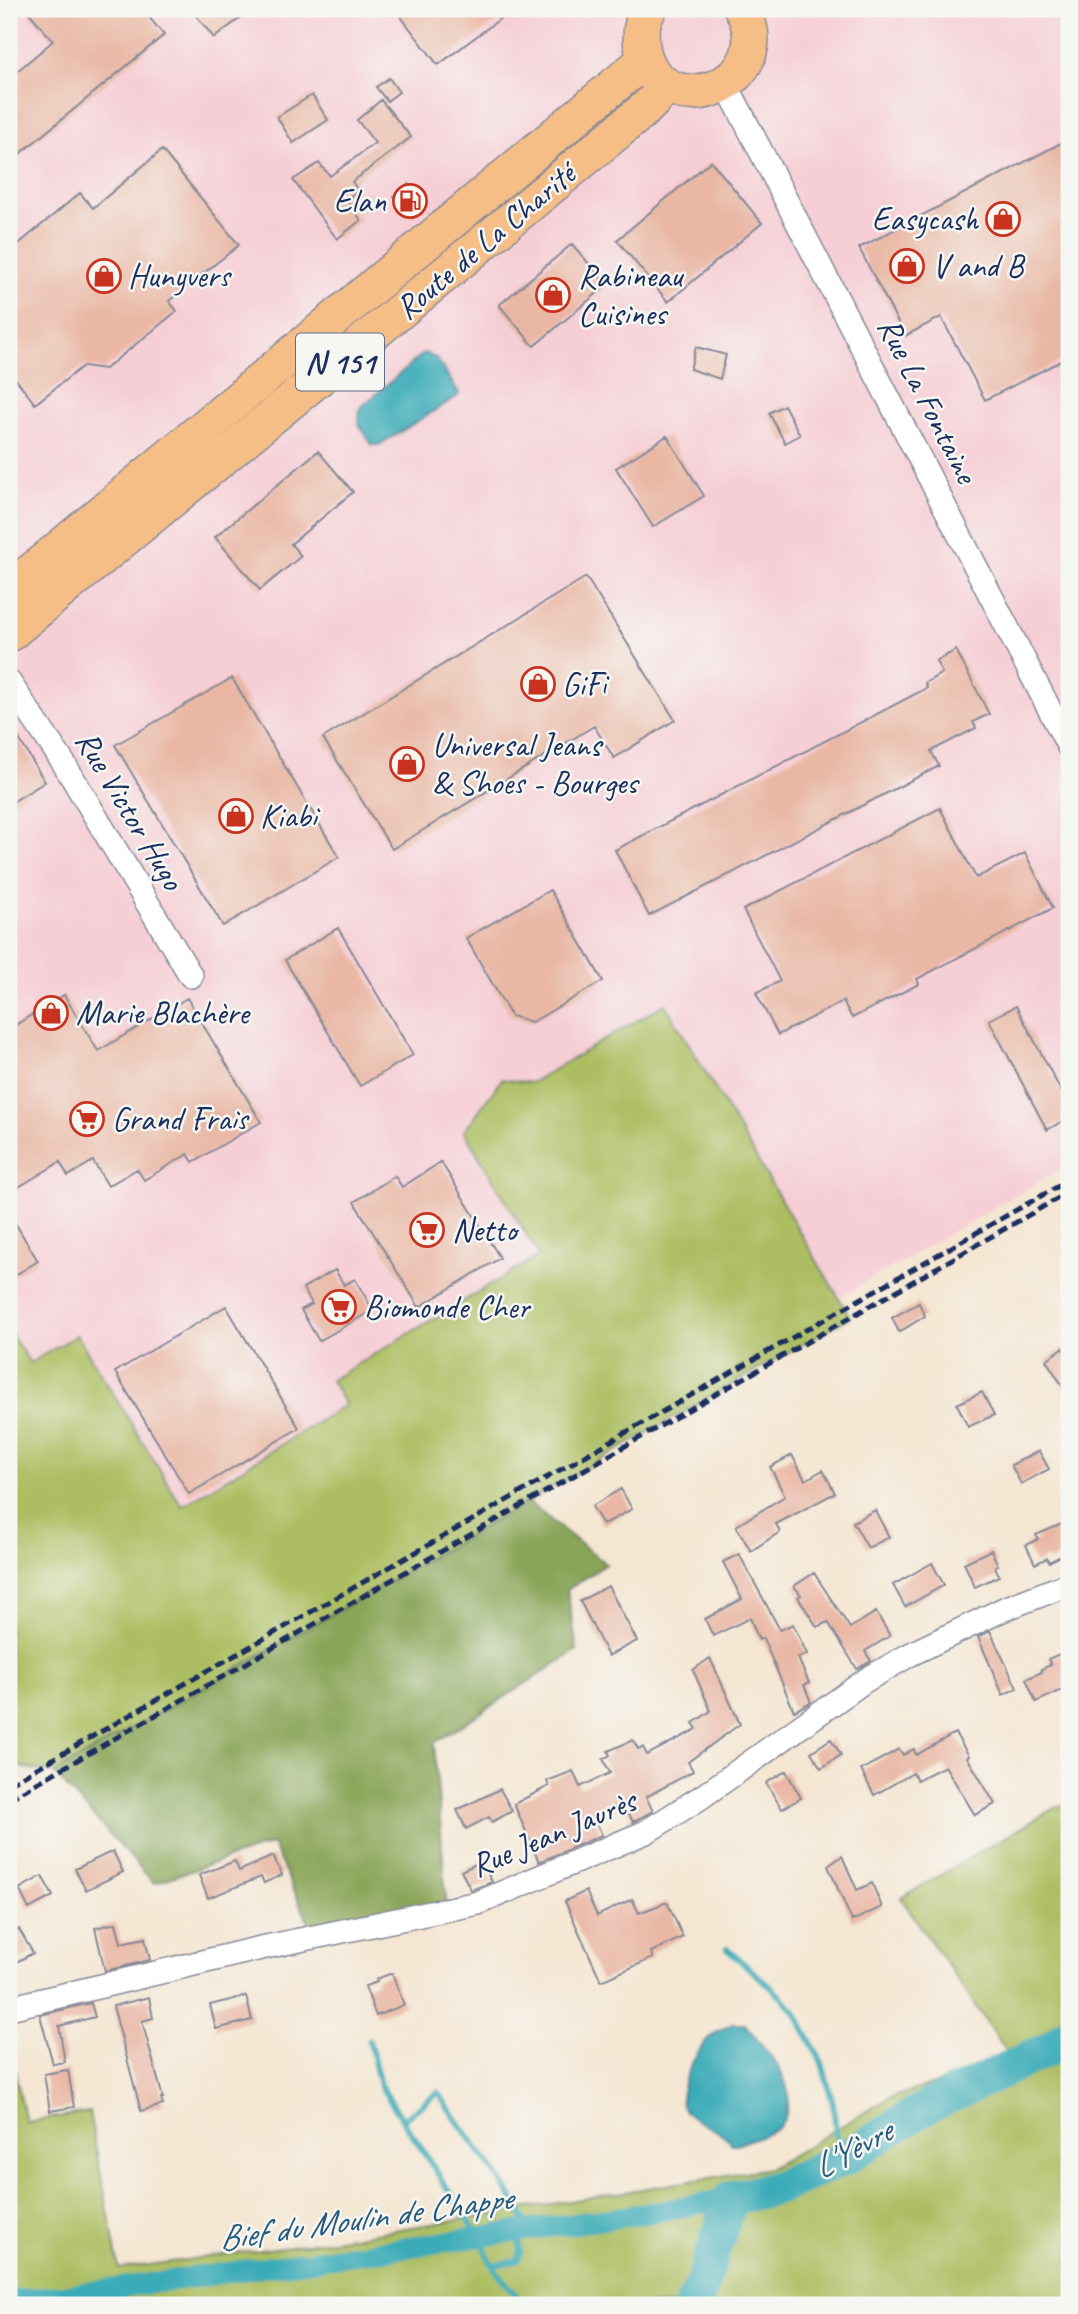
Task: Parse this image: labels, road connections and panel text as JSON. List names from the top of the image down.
{
  "streets": {
    "main road": ["Route de La Charité", "N 151"],
    "street": ["Rue La Fontaine", "Rue Victor Hugo", "Rue Jean Jaurès"]
  },
  "water": ["L'Yèvre", "Bief du Moulin de Chappe"],
  "places": {
    "fuel station": ["Elan"],
    "shop": [
      "Easycash",
      "V and B",
      "Hunyvers",
      "Rabineau Cuisines",
      "GiFi",
      "Universal Jeans & Shoes - Bourges",
      "Kiabi",
      "Marie Blachère"
    ],
    "supermarket": ["Grand Frais", "Netto", "Biomonde Cher"]
  }
}
